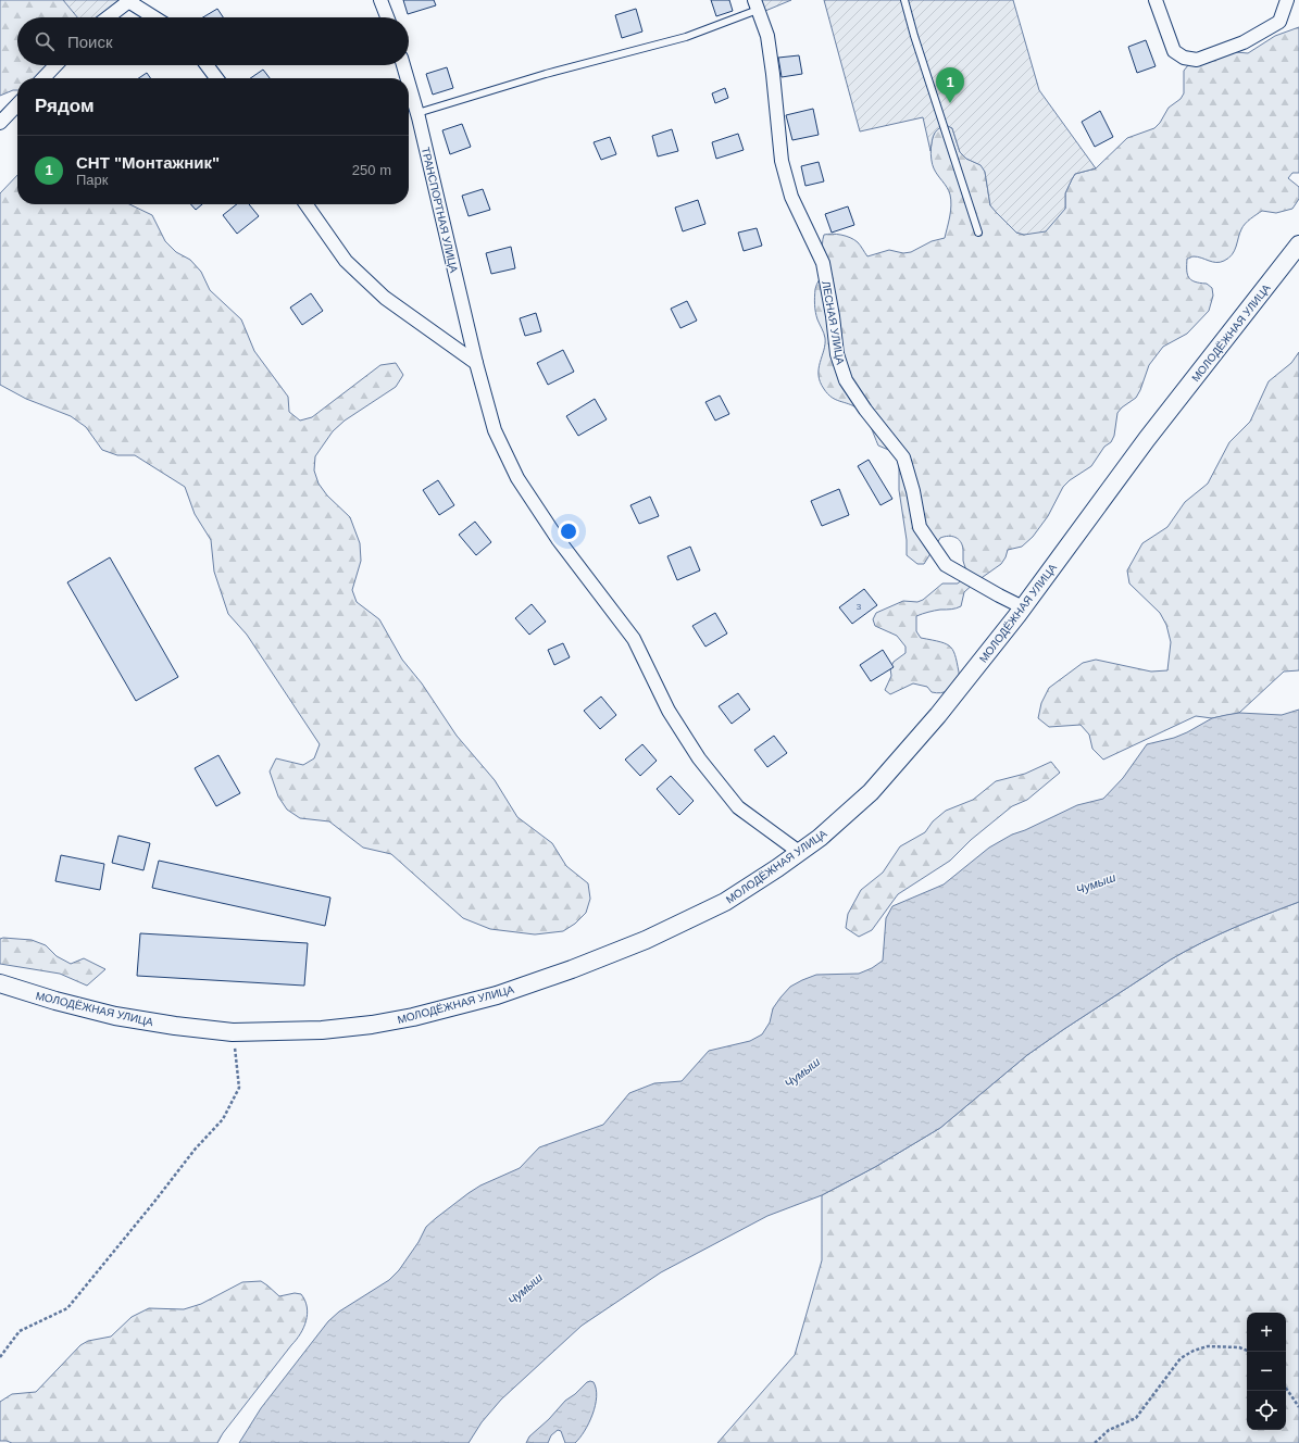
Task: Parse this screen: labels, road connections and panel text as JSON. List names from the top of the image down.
{
  "streets": {
    "street": ["ТРАНСПОРТНАЯ УЛИЦА", "ЛЕСНАЯ УЛИЦА", "МОЛОДЁЖНАЯ УЛИЦА"]
  },
  "crossings": [
    ["ТРАНСПОРТНАЯ УЛИЦА", "МОЛОДЁЖНАЯ УЛИЦА"],
    ["ЛЕСНАЯ УЛИЦА", "МОЛОДЁЖНАЯ УЛИЦА"]
  ],
  "water": ["Чумыш"],
  "house_numbers": ["3"],
  "page": {
    "search": "Поиск",
    "pins": "1",
    "heading": "Рядом",
    "list": [
      {
        "mark": "1",
        "name": "СНТ \"Монтажник\"",
        "note": "Парк",
        "value": "250 m"
      }
    ],
    "map_buttons": ["+", "−"]
  }
}
